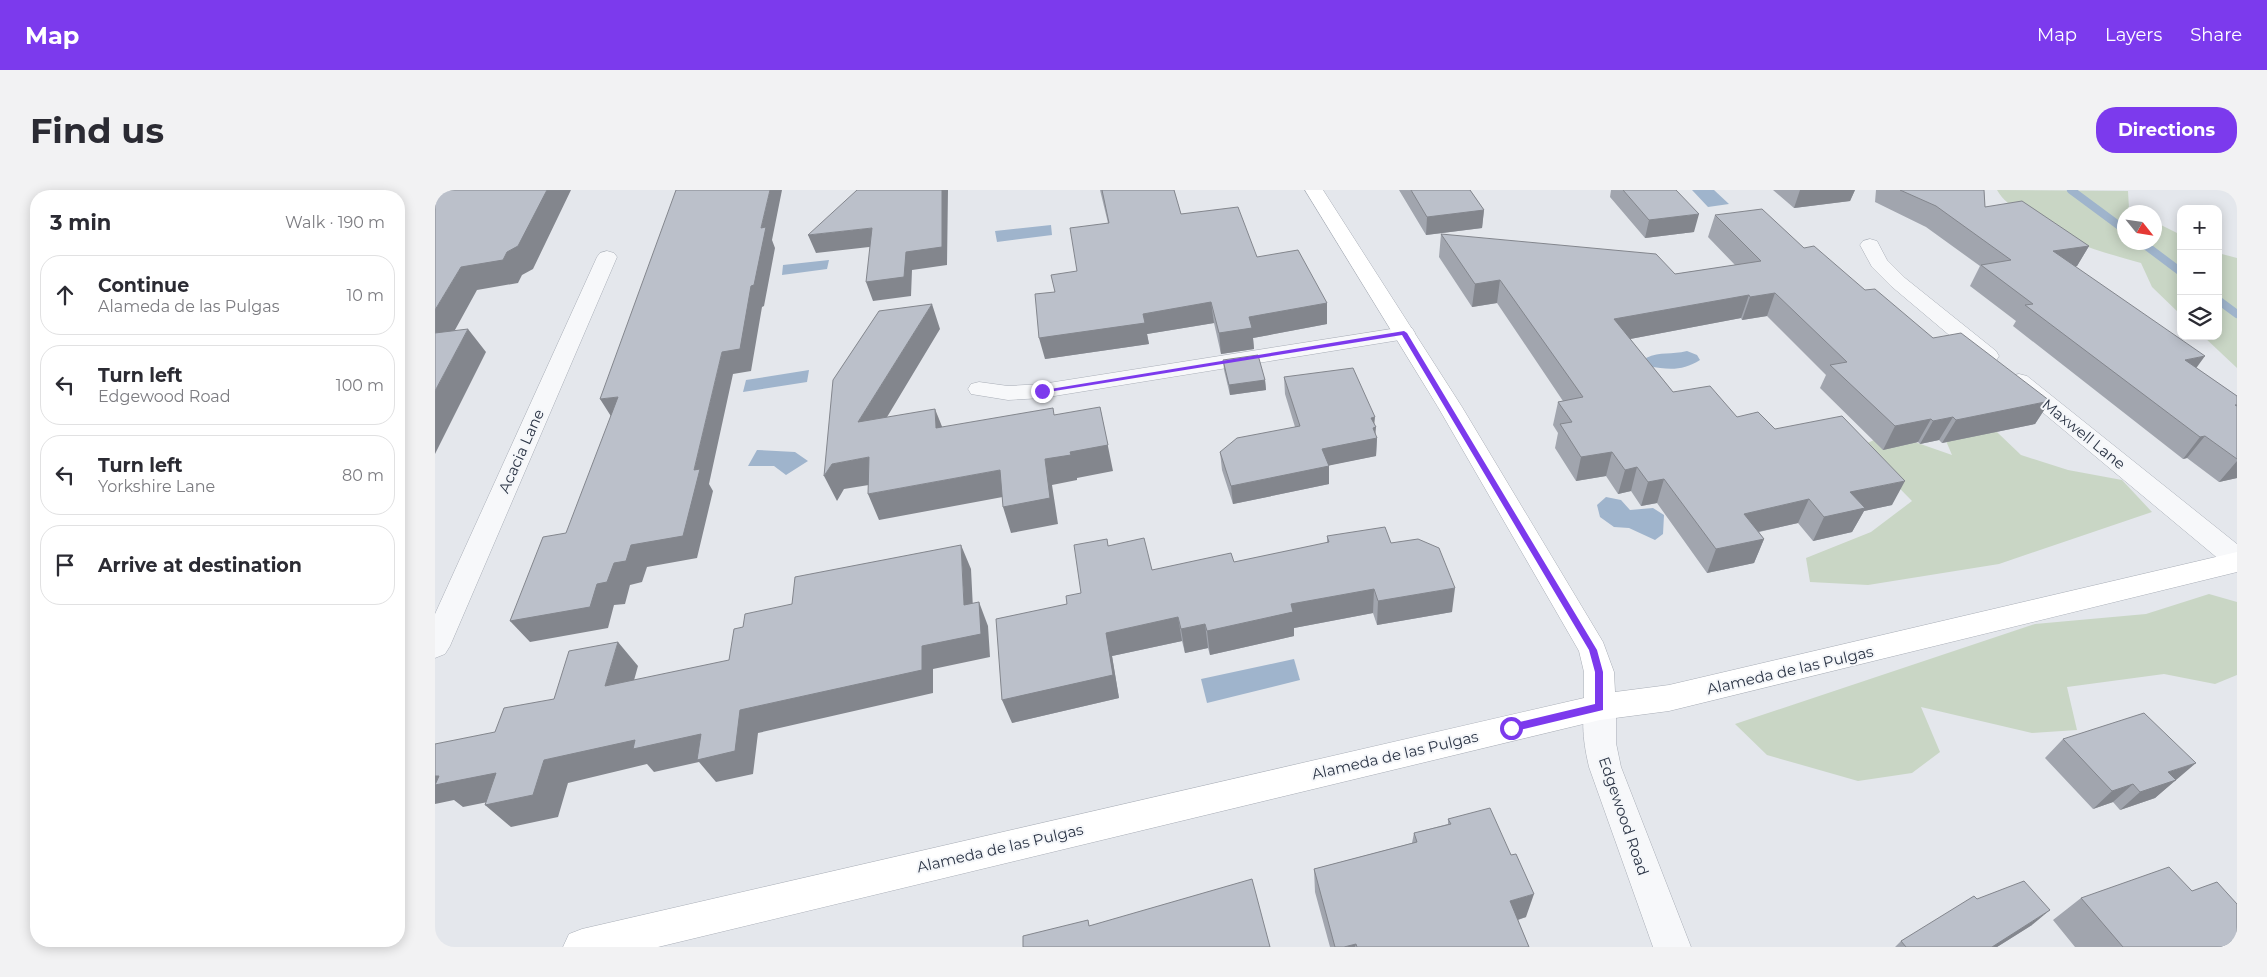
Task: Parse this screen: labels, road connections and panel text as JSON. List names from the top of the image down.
{
  "streets": {
    "main road": ["Alameda de las Pulgas", "Edgewood Road"],
    "street": ["Maxwell Lane", "Acacia Lane"]
  },
  "crossings": [
    ["Maxwell Lane", "Alameda de las Pulgas"],
    ["Alameda de las Pulgas", "Edgewood Road"]
  ],
  "north": "bottom right",
  "page": {
    "header": "Map",
    "nav": ["Map", "Layers", "Share"],
    "buttons": "Directions",
    "title": "Find us",
    "heading": ["3 min", "Walk · 190 m"],
    "map_buttons": ["+", "−"],
    "list": [
      ["Continue", "Alameda de las Pulgas", "10 m"],
      ["Turn left", "Edgewood Road", "100 m"],
      ["Turn left", "Yorkshire Lane", "80 m"],
      "Arrive at destination"
    ]
  }
}
